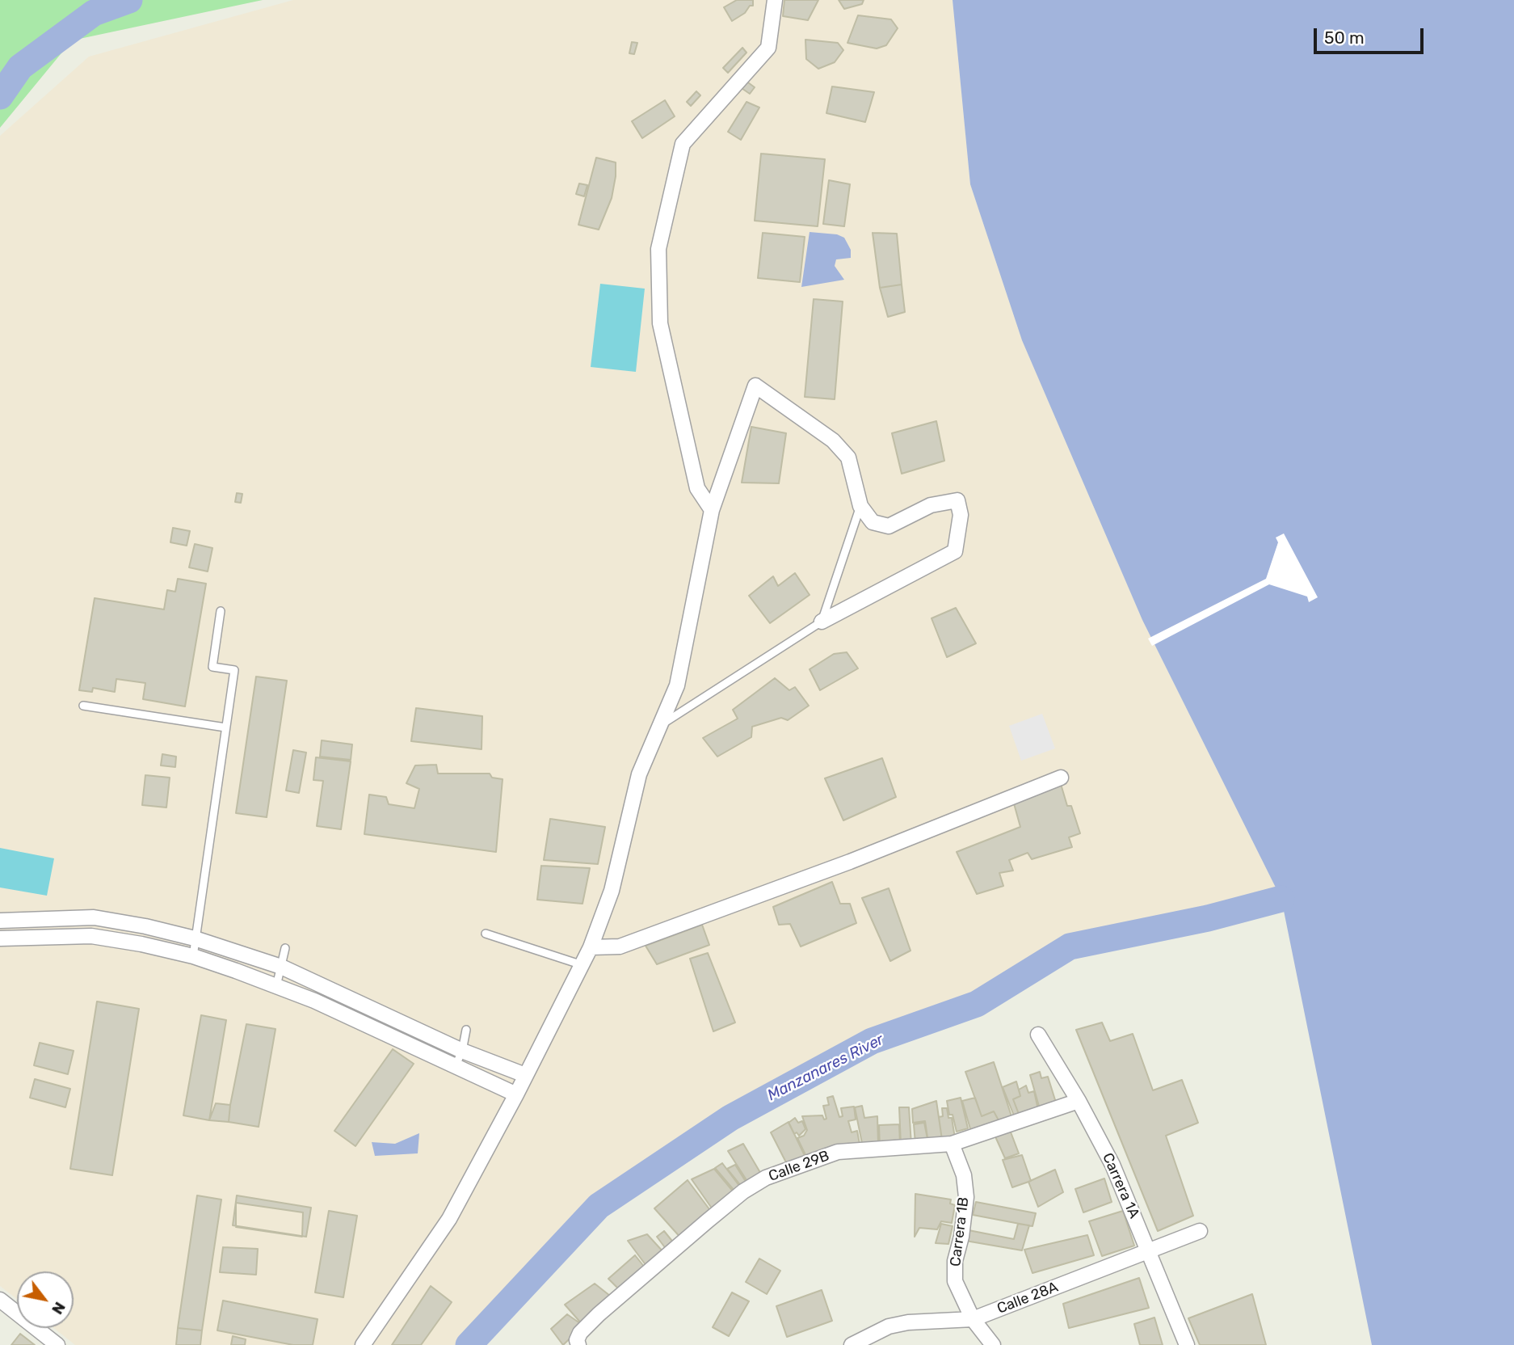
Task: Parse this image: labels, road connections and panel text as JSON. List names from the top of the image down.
{
  "streets": {
    "street": [
      "Calle 29B",
      "Carrera 1A",
      "Carrera 1B",
      "Calle 28A"
    ]
  },
  "crossings": [
    ["Calle 29B", "Carrera 1A"],
    ["Calle 29B", "Carrera 1B"],
    ["Carrera 1A", "Calle 28A"],
    ["Carrera 1B", "Calle 28A"]
  ],
  "water": ["Manzanares River"],
  "scale_bar": "50 m",
  "north": "bottom right"
}
